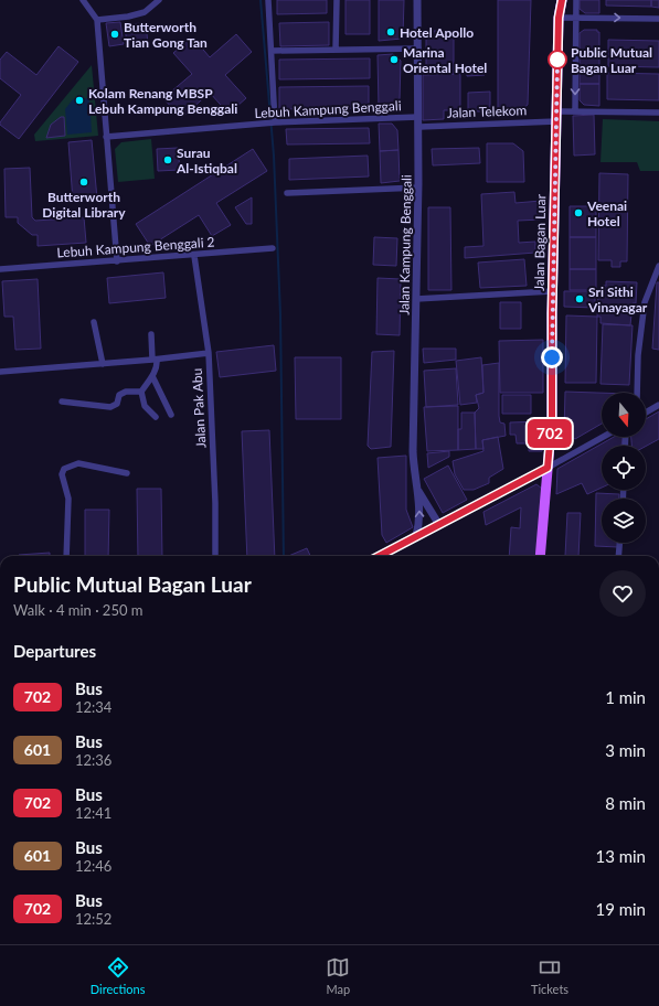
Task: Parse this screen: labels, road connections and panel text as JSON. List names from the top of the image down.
{
  "streets": {
    "main road": ["Jalan Bagan Luar"],
    "street": [
      "Lebuh Kampung Benggali",
      "Jalan Telekom",
      "Jalan Kampung Benggali",
      "Lebuh Kampung Benggali 2",
      "Jalan Pak Abu"
    ]
  },
  "crossings": [
    ["Lebuh Kampung Benggali", "Jalan Kampung Benggali"],
    ["Jalan Telekom", "Jalan Bagan Luar"],
    ["Jalan Telekom", "Jalan Kampung Benggali"],
    ["Lebuh Kampung Benggali 2", "Jalan Pak Abu"]
  ],
  "places": [
    "Hotel Apollo",
    "Butterworth Tian Gong Tan",
    "Marina Oriental Hotel",
    "Public Mutual Bagan Luar",
    "Kolam Renang MBSP Lebuh Kampung Benggali",
    "Surau Al-Istiqbal",
    "Butterworth Digital Library",
    "Veenai Hotel",
    "Sri Sithi Vinayagar"
  ],
  "lines": ["bus line 702"],
  "north": "bottom",
  "page": {
    "on_map": "702",
    "heading": [
      ["Public Mutual Bagan Luar", "Walk · 4 min · 250 m"],
      "Departures"
    ],
    "list": [
      {
        "mark": "702",
        "name": "Bus",
        "note": "12:34",
        "value": "1 min"
      },
      {
        "mark": "601",
        "name": "Bus",
        "note": "12:36",
        "value": "3 min"
      },
      {
        "mark": "702",
        "name": "Bus",
        "note": "12:41",
        "value": "8 min"
      },
      {
        "mark": "601",
        "name": "Bus",
        "note": "12:46",
        "value": "13 min"
      },
      {
        "mark": "702",
        "name": "Bus",
        "note": "12:52",
        "value": "19 min"
      }
    ],
    "tabs": ["Directions", "Map", "Tickets"]
  }
}
